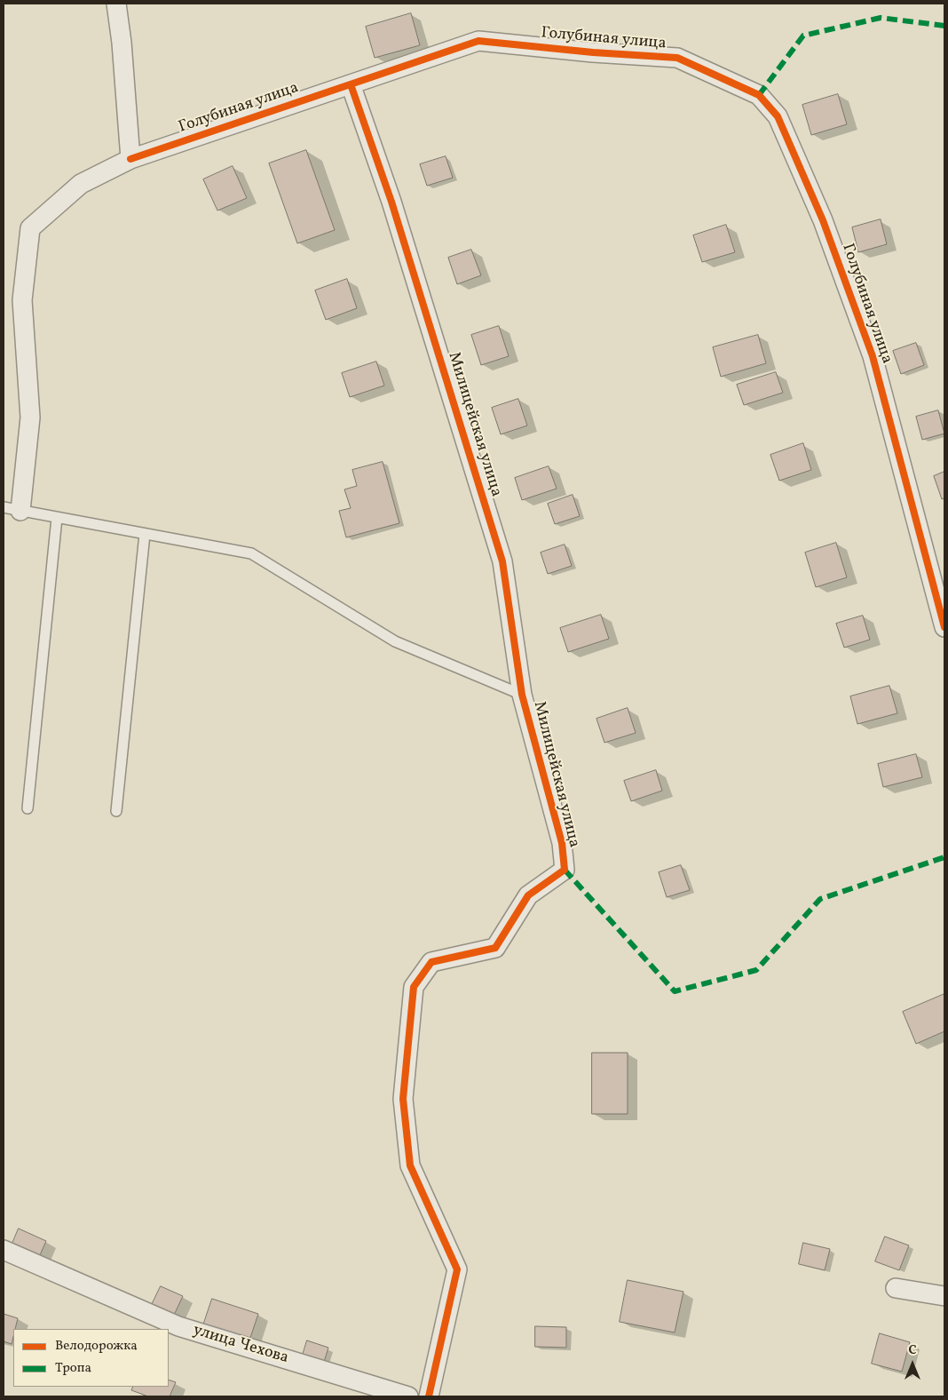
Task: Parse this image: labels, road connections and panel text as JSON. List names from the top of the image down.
{
  "streets": {
    "street": ["Голубиная улица", "Милицейская улица", "улица Чехова"]
  },
  "crossings": [
    ["Голубиная улица", "Милицейская улица"]
  ],
  "legend": ["Велодорожка", "Тропа"],
  "north": "top"
}
